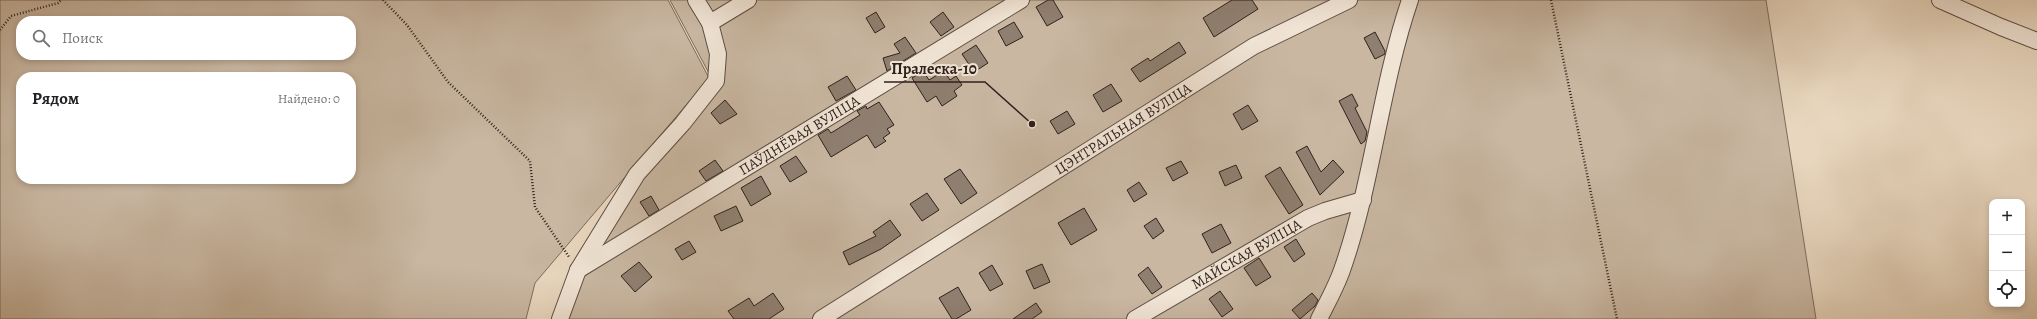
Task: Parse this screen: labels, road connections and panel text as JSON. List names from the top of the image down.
{
  "streets": {
    "street": ["ЦЭНТРАЛЬНАЯ ВУЛІЦА", "ПАЎДНЁВАЯ ВУЛІЦА", "МАЙСКАЯ ВУЛІЦА"]
  },
  "places": ["Пралеска-10"],
  "page": {
    "search": "Поиск",
    "heading": ["Рядом", "Найдено: 0"],
    "map_buttons": ["+", "−"]
  }
}
